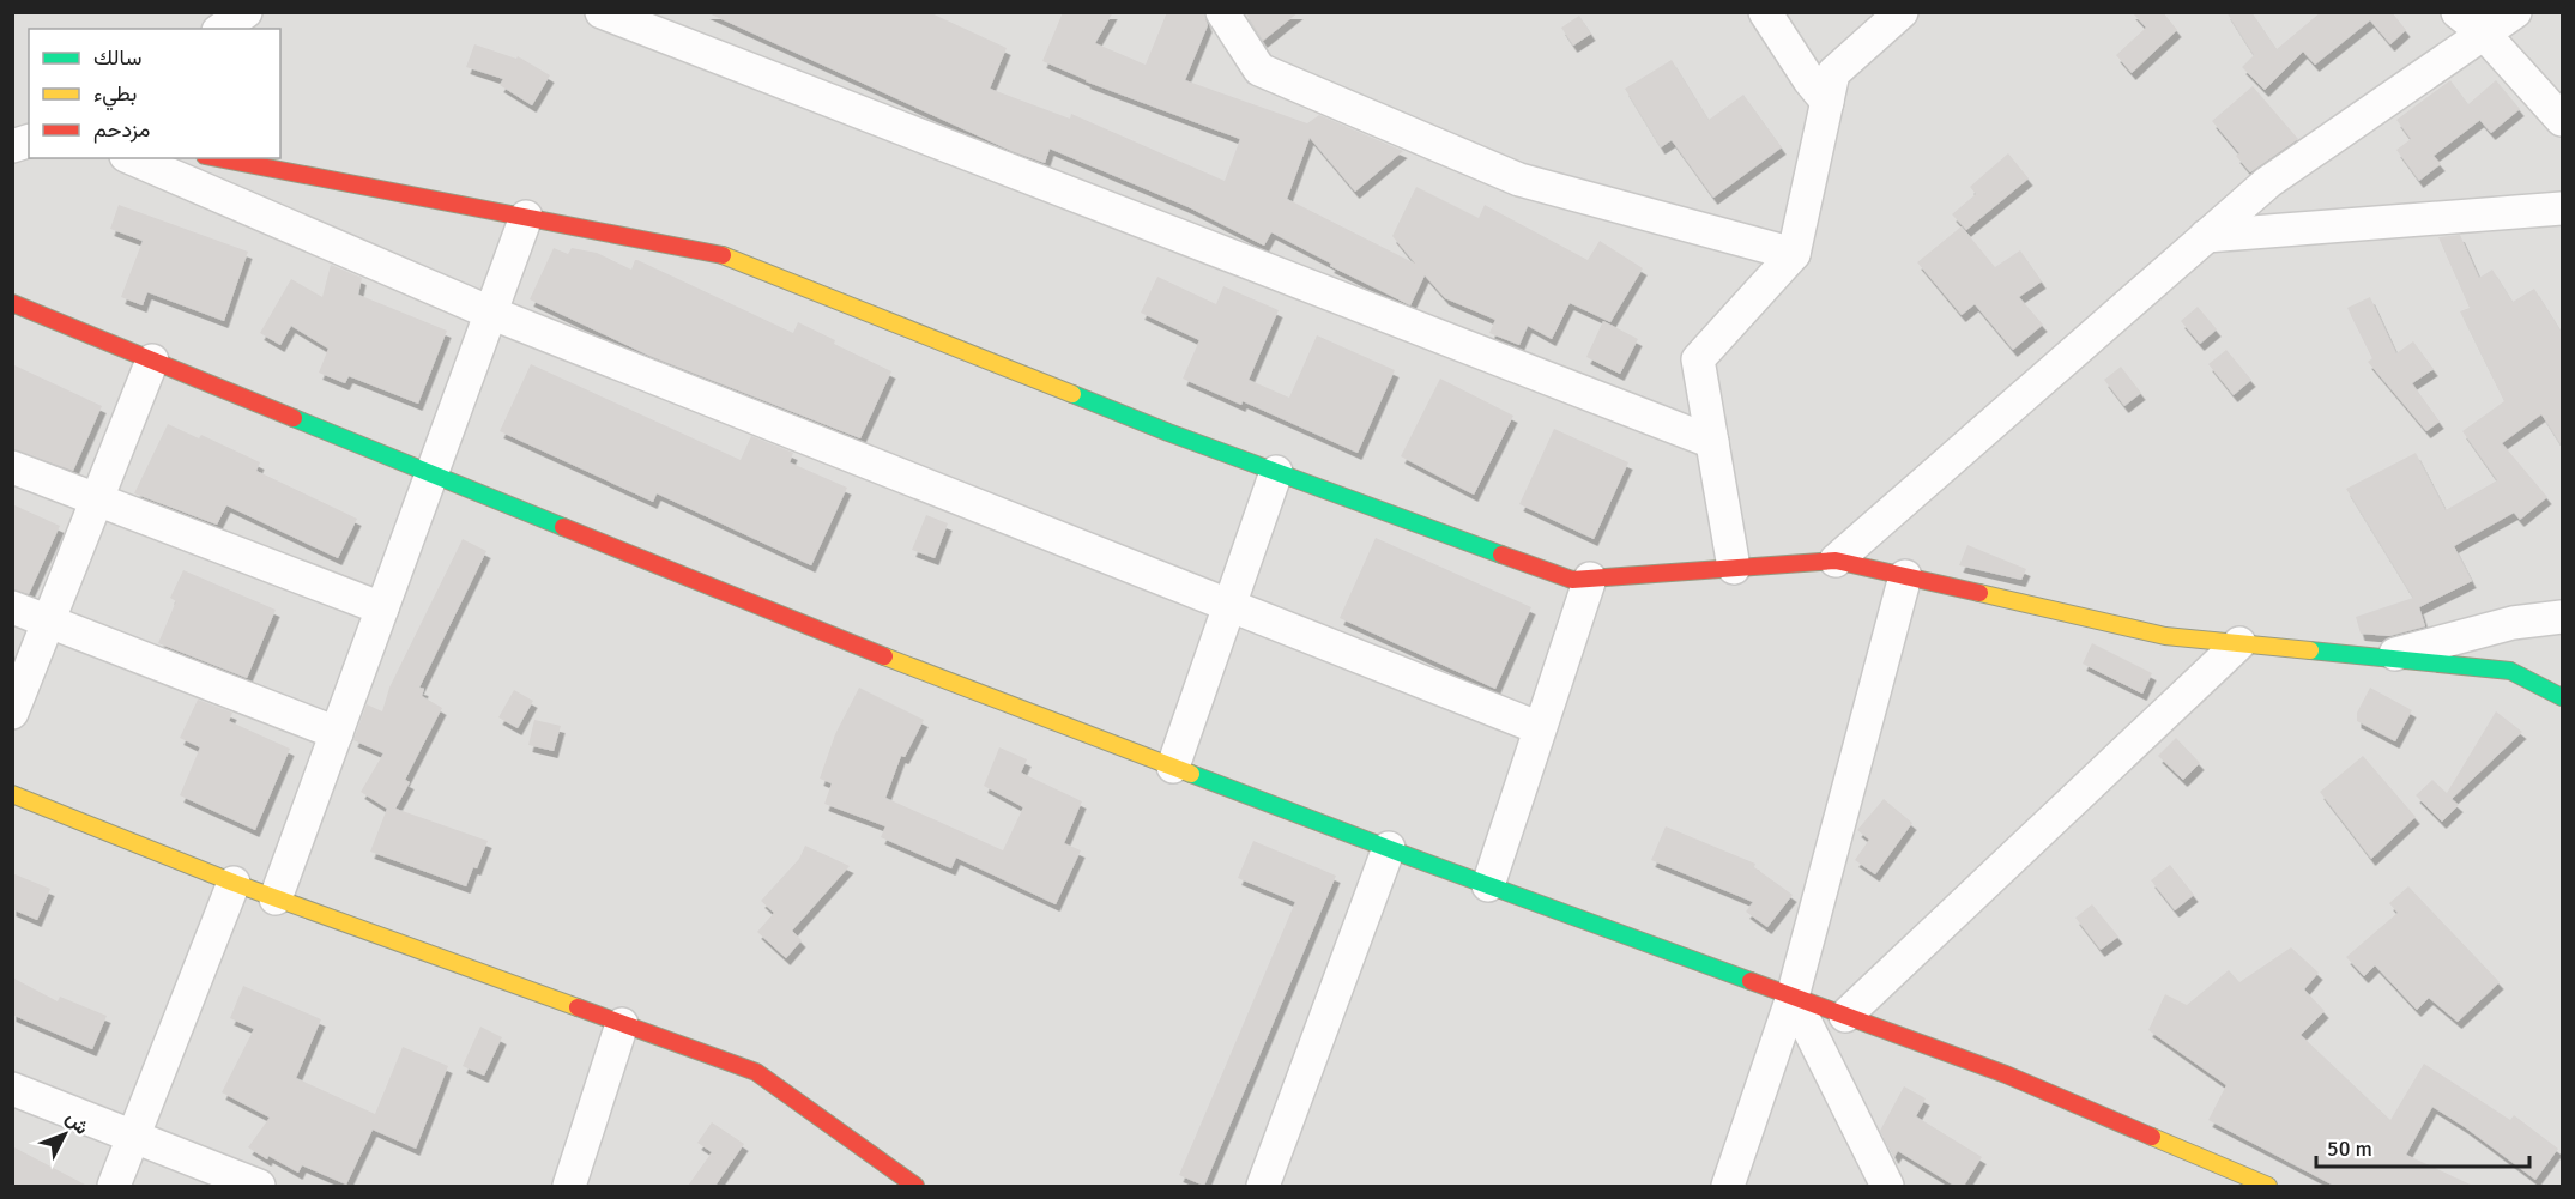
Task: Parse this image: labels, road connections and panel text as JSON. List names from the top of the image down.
{
  "legend": ["سالك", "بطيء", "مزدحم"],
  "scale_bar": "50 m",
  "north": "top right"
}
